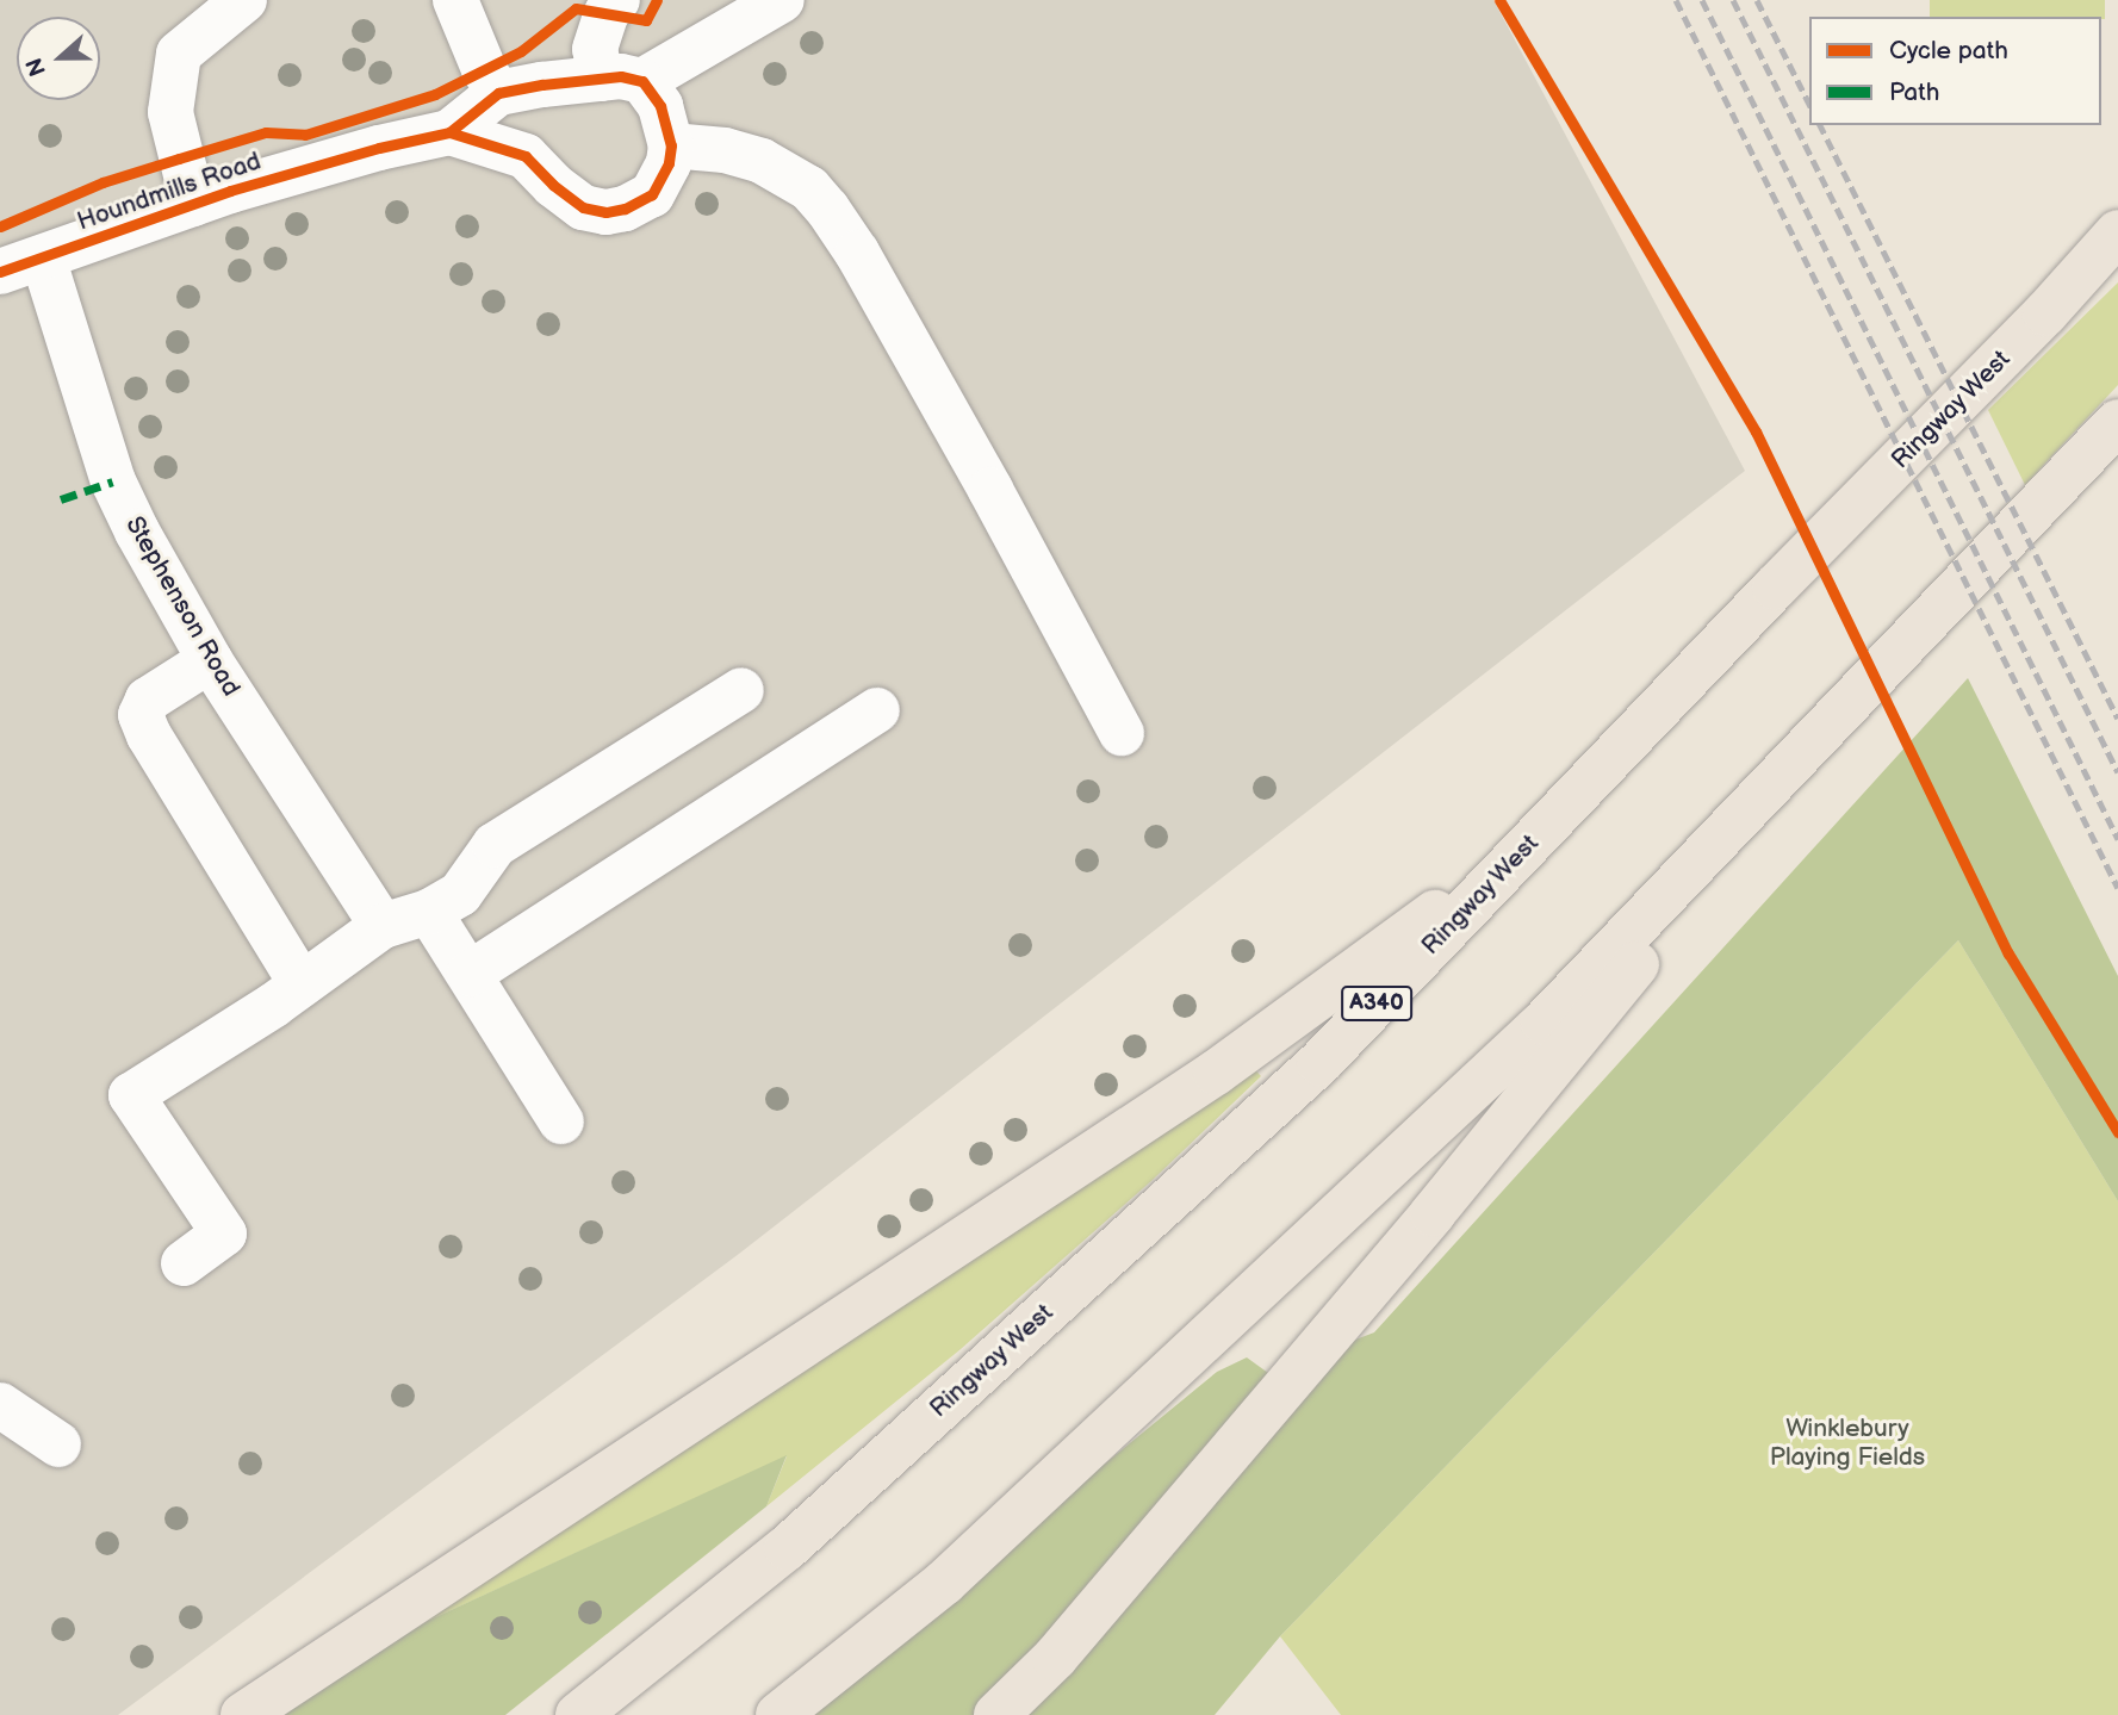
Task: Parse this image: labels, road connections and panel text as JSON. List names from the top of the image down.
{
  "streets": {
    "main road": ["Ringway West", "A340"],
    "street": ["Houndmills Road", "Stephenson Road"]
  },
  "crossings": [
    ["Houndmills Road", "Stephenson Road"]
  ],
  "parks": ["Winklebury Playing Fields"],
  "legend": ["Cycle path", "Path"],
  "north": "left"
}
